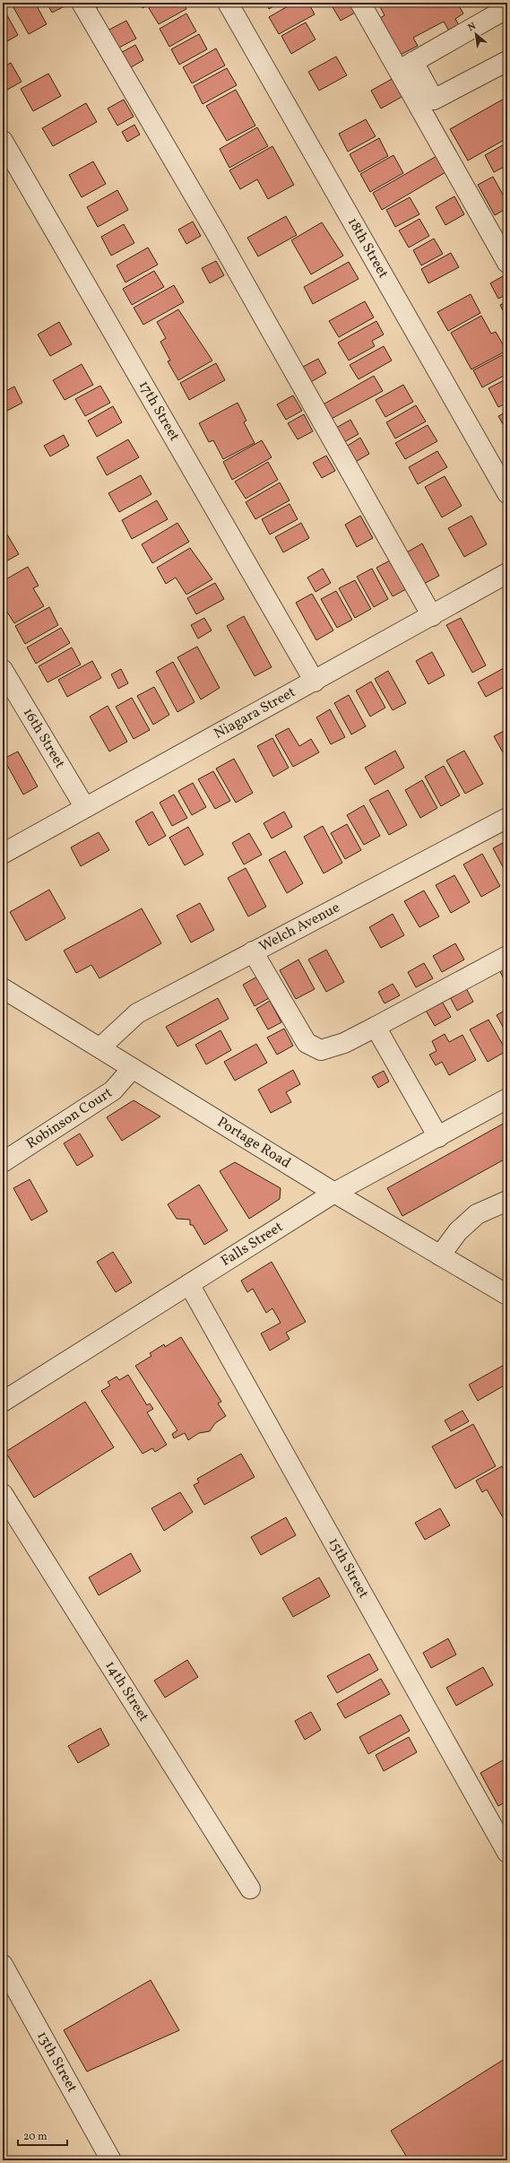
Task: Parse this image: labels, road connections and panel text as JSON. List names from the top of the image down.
{
  "streets": {
    "street": [
      "18th Street",
      "17th Street",
      "Niagara Street",
      "16th Street",
      "Welch Avenue",
      "Robinson Court",
      "Portage Road",
      "Falls Street",
      "15th Street",
      "14th Street",
      "13th Street"
    ]
  },
  "crossings": [
    ["17th Street", "Niagara Street"],
    ["Niagara Street", "16th Street"],
    ["Welch Avenue", "Portage Road"],
    ["Robinson Court", "Portage Road"],
    ["Portage Road", "Falls Street"],
    ["Falls Street", "15th Street"]
  ],
  "scale_bar": "20 m",
  "north": "top left"
}
